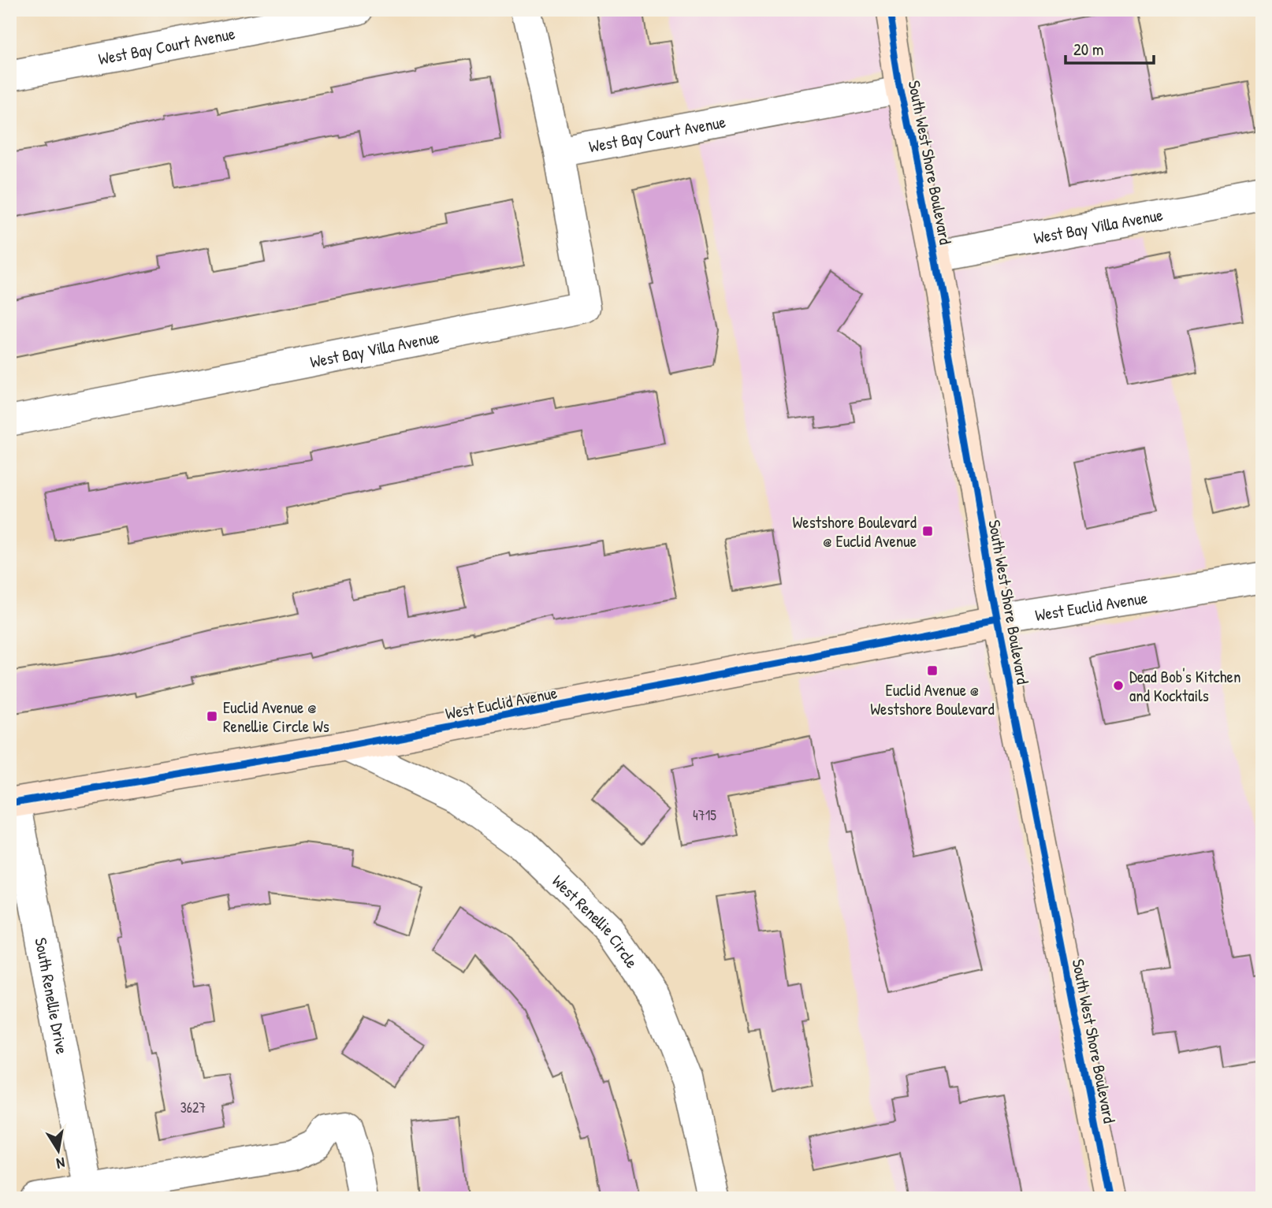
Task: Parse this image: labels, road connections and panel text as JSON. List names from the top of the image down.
{
  "streets": {
    "street": [
      "West Bay Court Avenue",
      "South West Shore Boulevard",
      "West Bay Villa Avenue",
      "West Euclid Avenue",
      "West Renellie Circle",
      "South Renellie Drive"
    ]
  },
  "crossings": [
    ["West Bay Court Avenue", "South West Shore Boulevard"],
    ["West Bay Court Avenue", "West Bay Villa Avenue"],
    ["South West Shore Boulevard", "West Bay Villa Avenue"],
    ["South West Shore Boulevard", "West Euclid Avenue"],
    ["West Euclid Avenue", "West Renellie Circle"],
    ["West Euclid Avenue", "South Renellie Drive"]
  ],
  "places": {
    "transit": ["Westshore Boulevard @ Euclid Avenue", "Euclid Avenue @ Westshore Boulevard", "Euclid Avenue @ Renellie Circle Ws"],
    "other": ["Dead Bob's Kitchen and Kocktails"]
  },
  "house_numbers": ["4715", "3627"],
  "scale_bar": "20 m",
  "north": "bottom"
}
